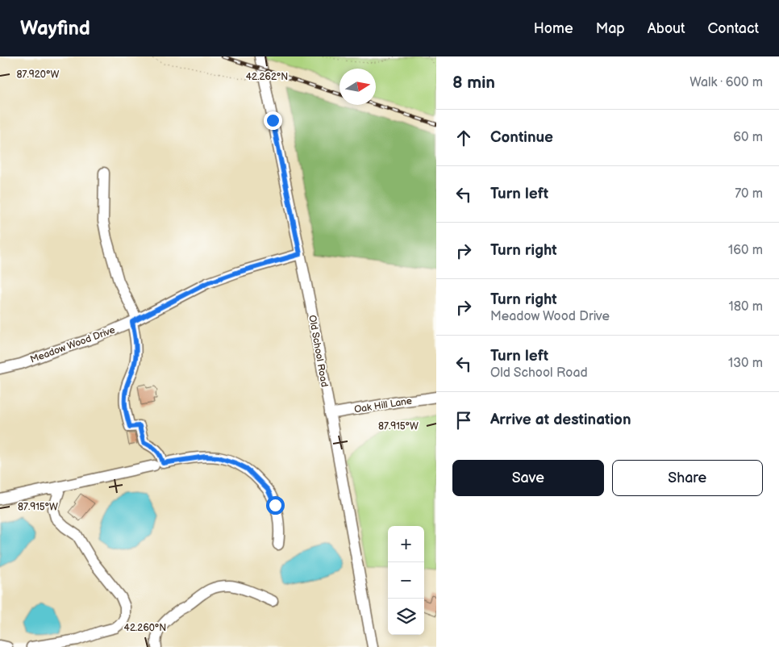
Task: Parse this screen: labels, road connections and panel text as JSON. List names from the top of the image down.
{
  "streets": {
    "street": ["Meadow Wood Drive", "Old School Road", "Oak Hill Lane"]
  },
  "crossings": [
    ["Meadow Wood Drive", "Old School Road"],
    ["Old School Road", "Oak Hill Lane"]
  ],
  "north": "right",
  "page": {
    "header": "Wayfind",
    "nav": [
      "Home",
      "Map",
      "About",
      "Contact"
    ],
    "heading": ["8 min", "Walk · 600 m"],
    "list": [
      ["Continue", "60 m"],
      ["Turn left", "70 m"],
      ["Turn right", "160 m"],
      ["Turn right", "Meadow Wood Drive", "180 m"],
      ["Turn left", "Old School Road", "130 m"],
      "Arrive at destination"
    ],
    "buttons": ["Save", "Share"],
    "map_buttons": ["+", "−"]
  },
  "coordinates": [
    "87.920°W",
    "42.262°N",
    "87.915°W",
    "42.260°N"
  ]
}
